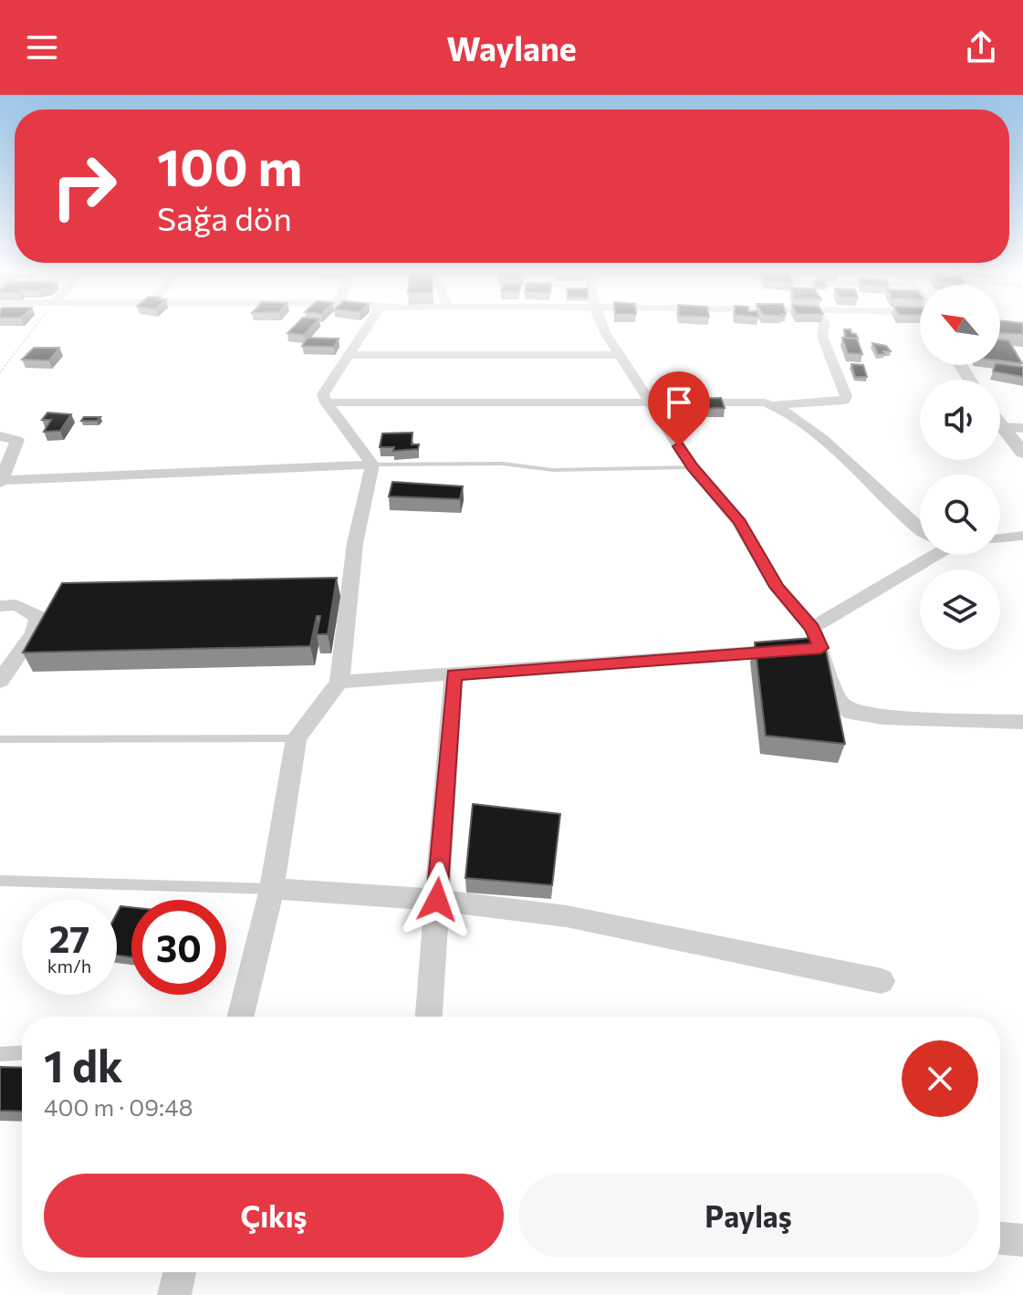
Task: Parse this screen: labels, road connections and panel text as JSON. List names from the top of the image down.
{
  "north": "top left",
  "page": {
    "header": "Waylane",
    "turn": ["100 m", "Sağa dön"],
    "speed": "27 km/h",
    "limit": "30",
    "heading": ["1 dk", "400 m · 09:48"],
    "buttons": ["Çıkış", "Paylaş"]
  }
}
